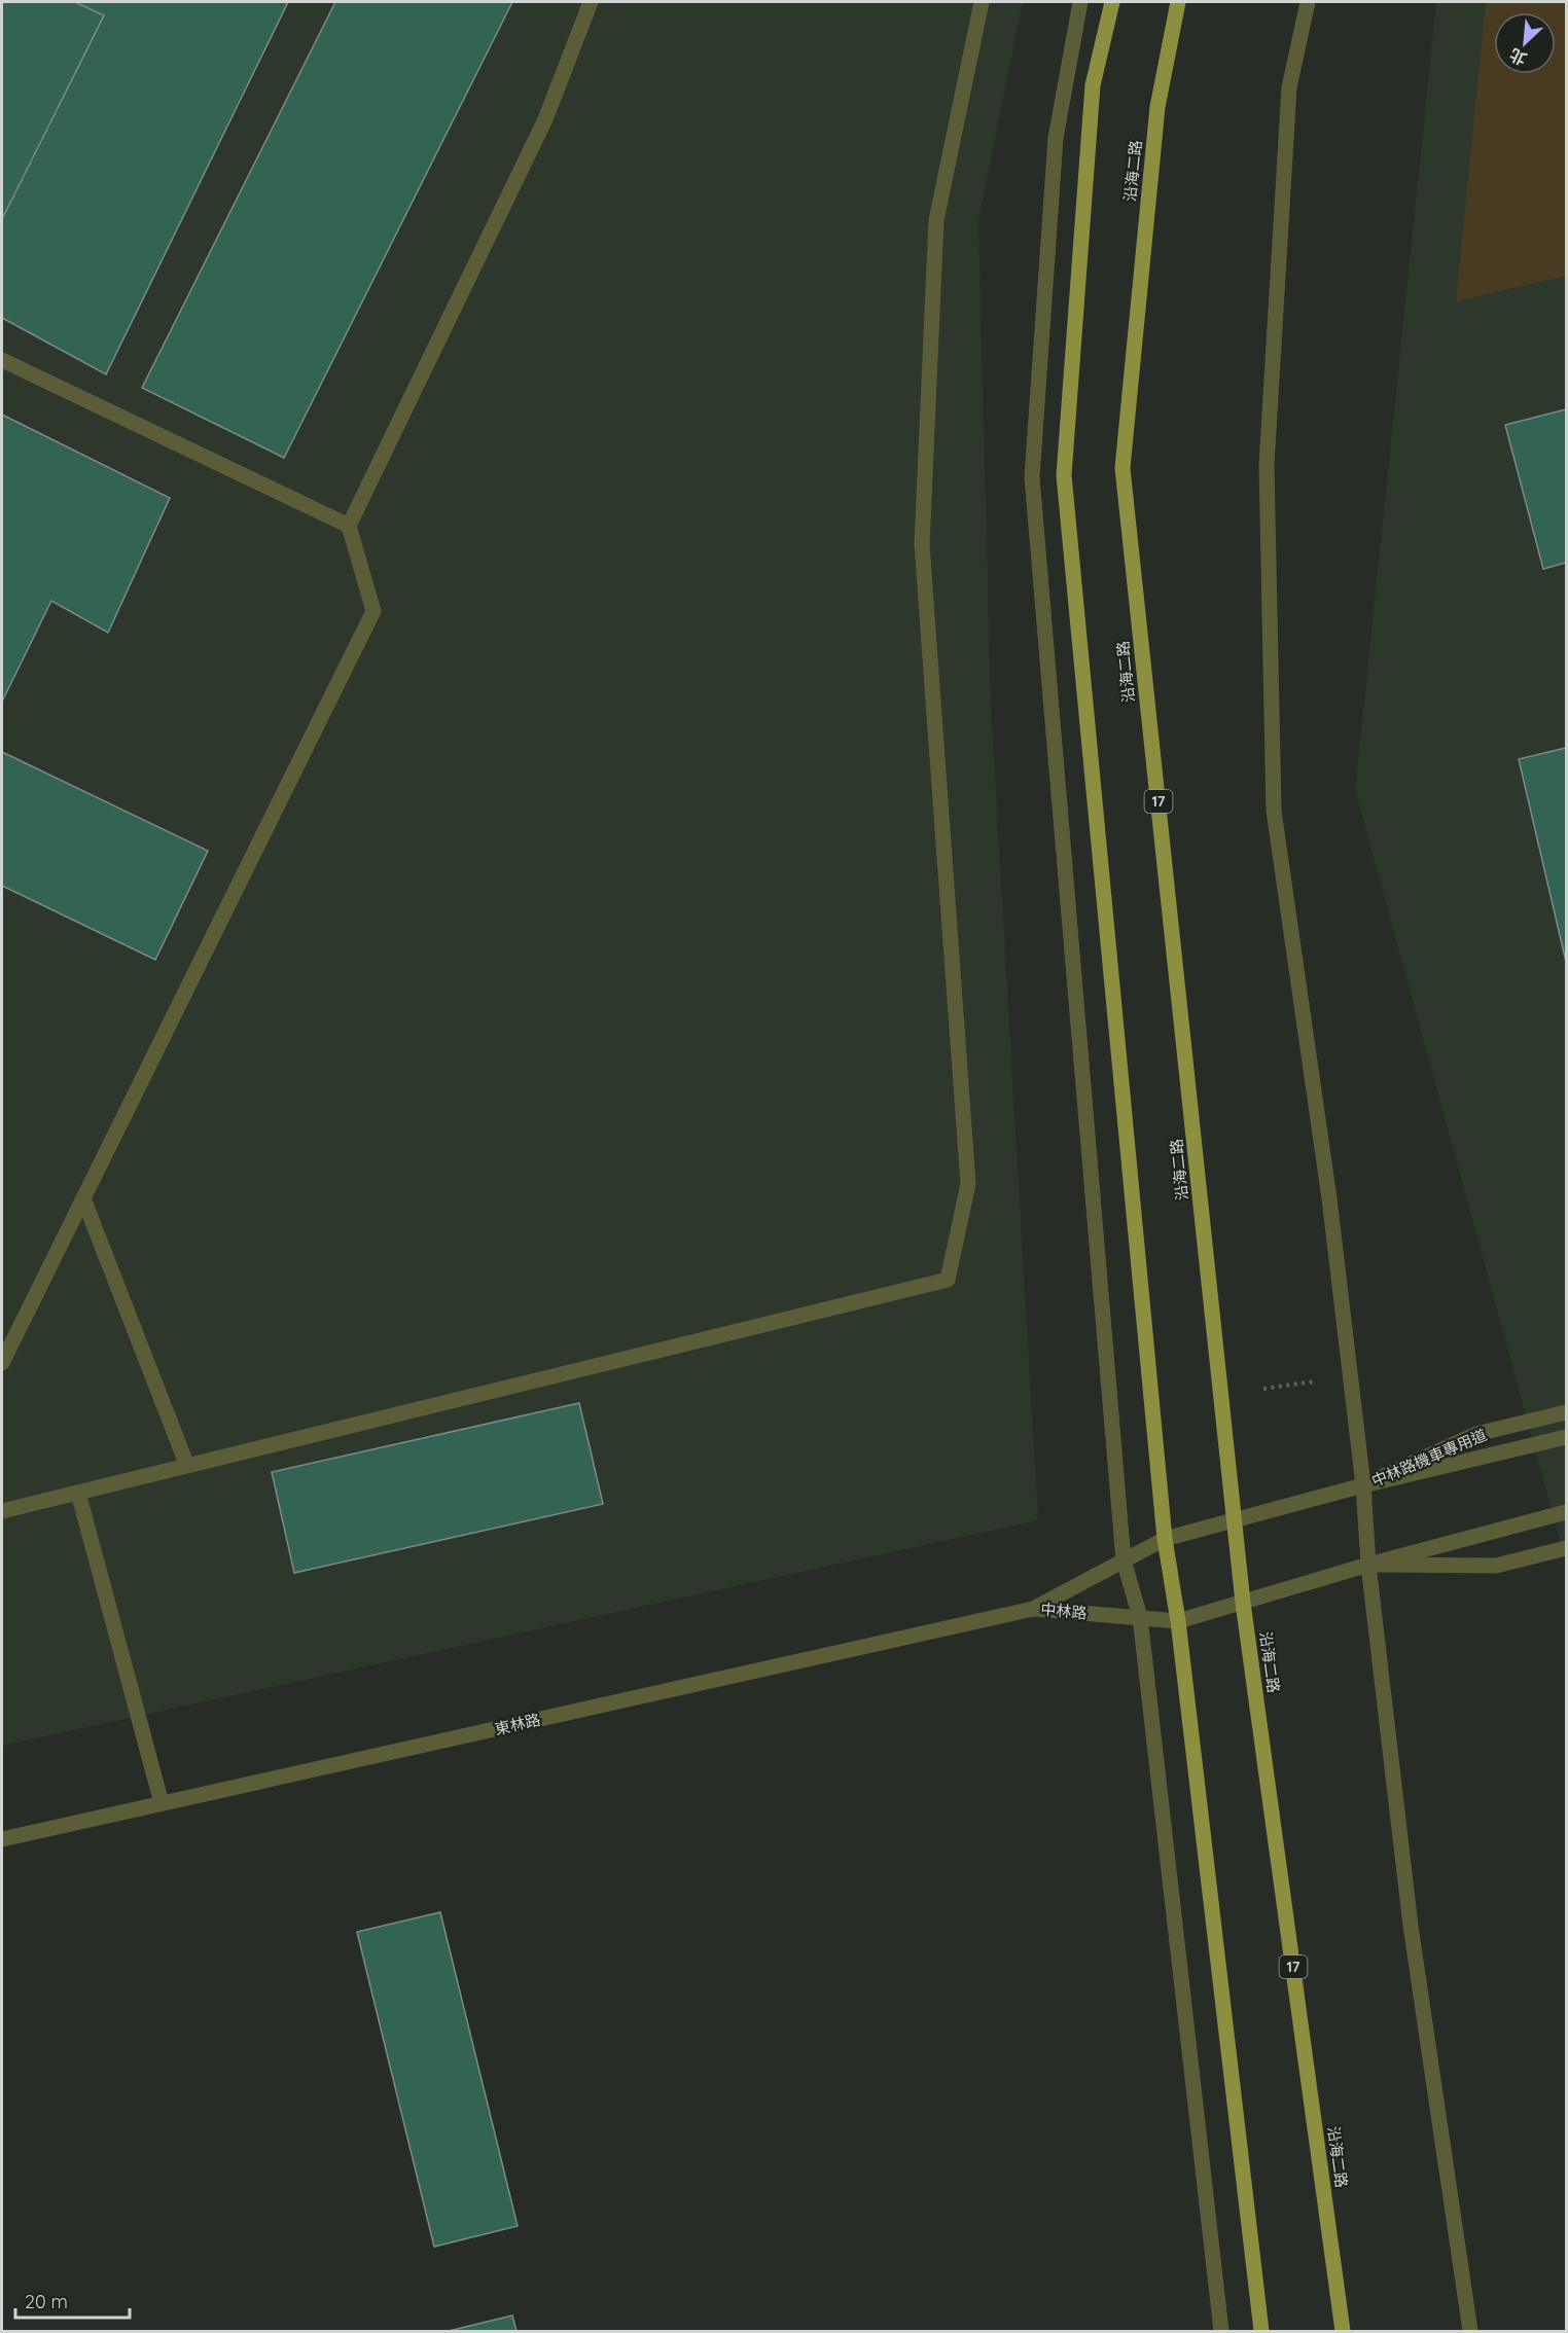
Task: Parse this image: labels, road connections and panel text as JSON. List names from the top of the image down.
{
  "streets": {
    "main road": ["沿海二路", "17"],
    "street": ["中林路機車專用道", "中林路", "東林路"]
  },
  "crossings": [
    ["沿海二路", "中林路"],
    ["中林路機車專用道", "中林路"],
    ["中林路", "東林路"]
  ],
  "scale_bar": "20 m",
  "north": "bottom left"
}
